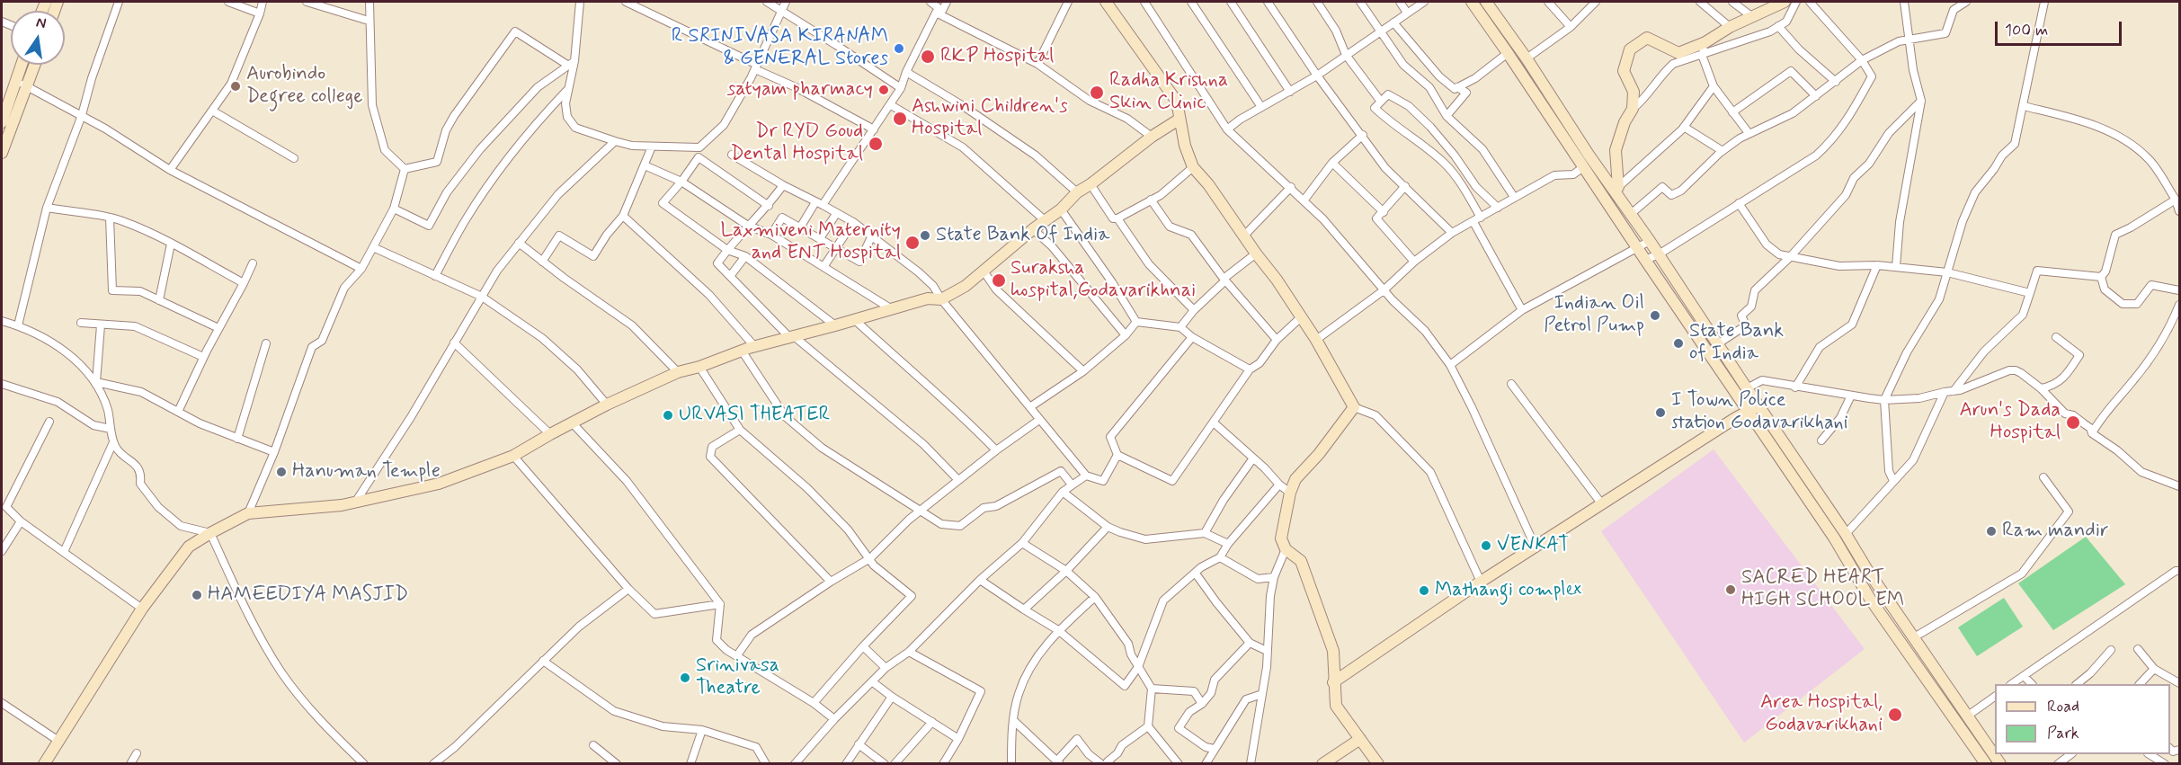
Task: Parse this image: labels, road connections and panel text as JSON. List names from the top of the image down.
{
  "places": [
    "R SRINIVASA KIRANAM & GENERAL Stores",
    "RKP Hospital",
    "Aurobindo Degree college",
    "satyam pharmacy",
    "Radha Krishna Skin Clinic",
    "Ashwini Children's Hospital",
    "Dr RYD Goud Dental Hospital",
    "State Bank Of India",
    "Laxmiveni Maternity and ENT Hospital",
    "Suraksha hospital,Godavarikhnai",
    "Indian Oil Petrol Pump",
    "State Bank of India",
    "I Town Police station Godavarikhani",
    "URVASI THEATER",
    "Arun's Dada Hospital",
    "Hanuman Temple",
    "Ram mandir",
    "VENKAT",
    "SACRED HEART HIGH SCHOOL EM",
    "Mathangi complex",
    "HAMEEDIYA MASJID",
    "Srinivasa Theatre",
    "Area Hospital, Godavarikhani"
  ],
  "legend": ["Road", "Park"],
  "scale_bar": "100 m",
  "north": "top"
}
